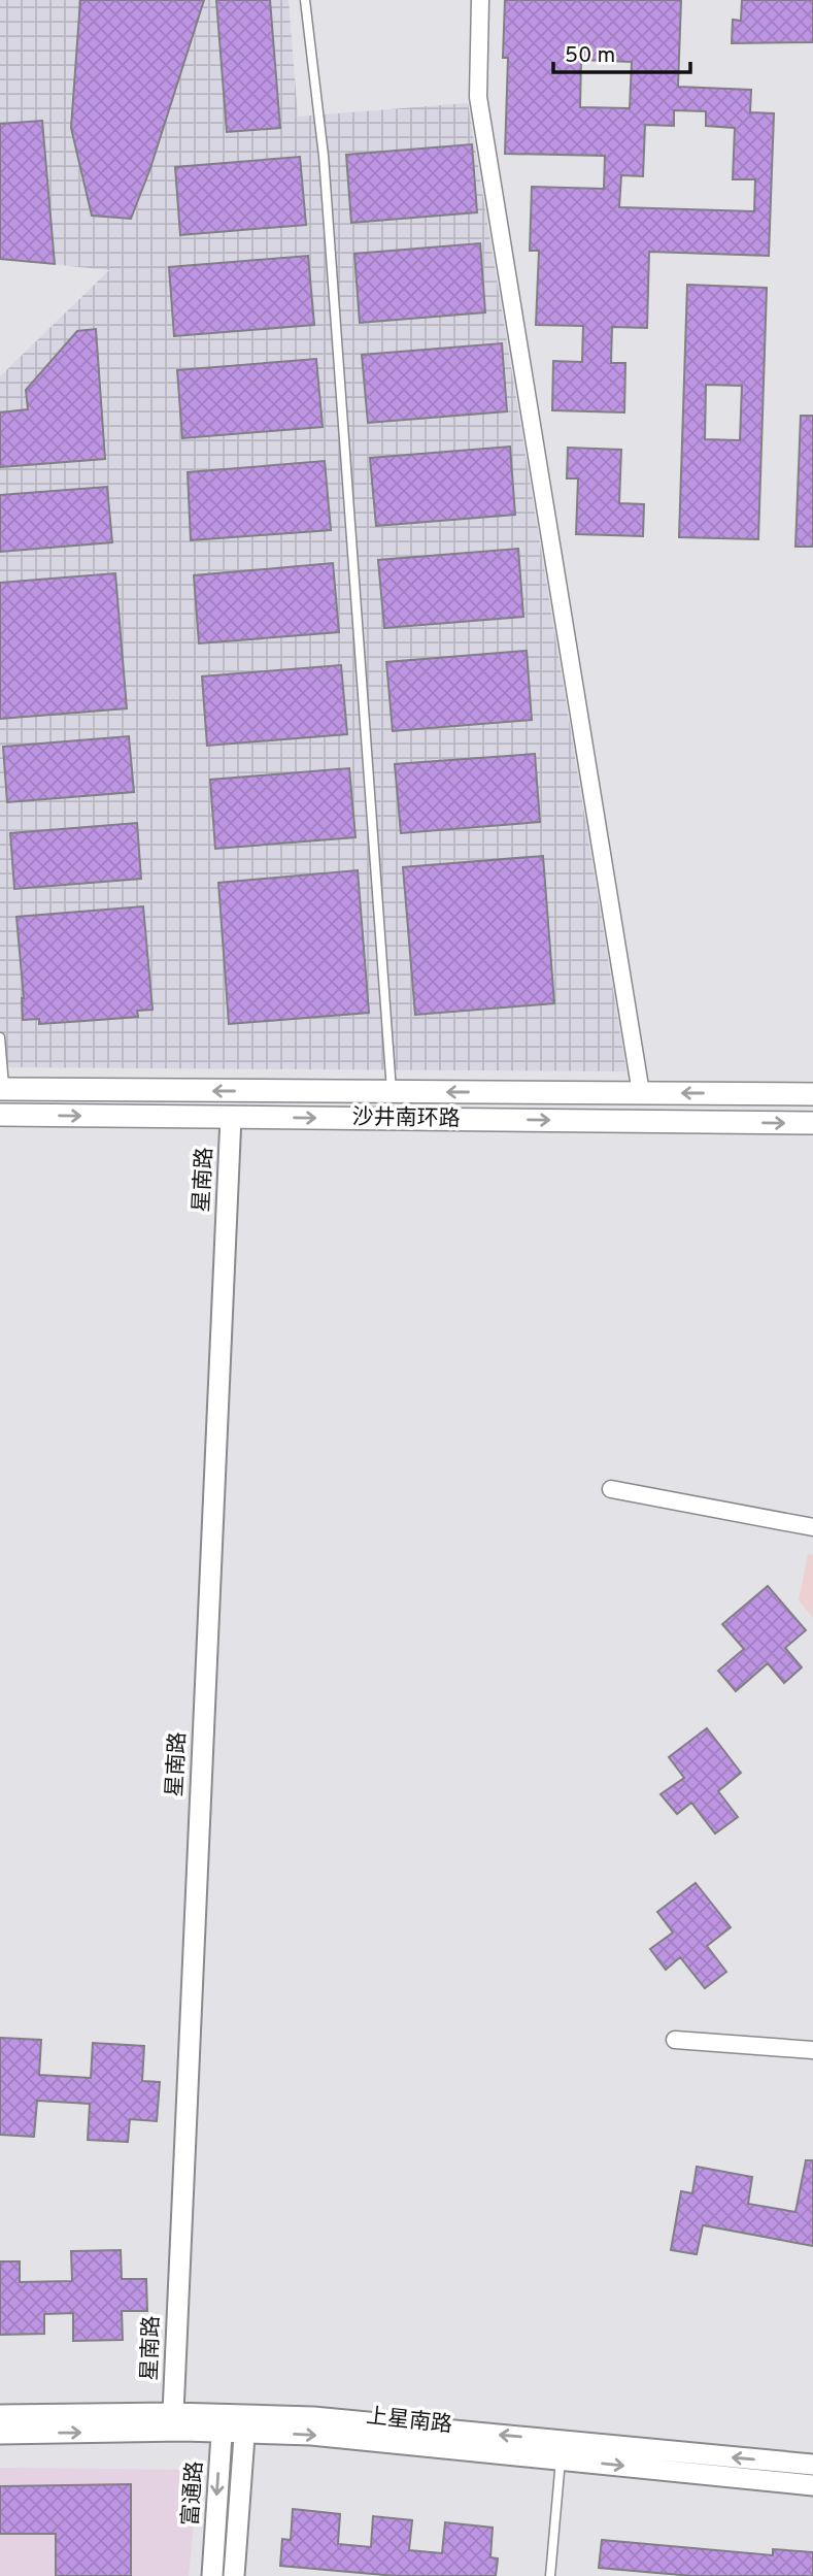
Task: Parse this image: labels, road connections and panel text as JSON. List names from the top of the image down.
{
  "streets": {
    "main road": ["沙井南环路"],
    "street": ["星南路", "上星南路", "富通路"]
  },
  "crossings": [
    ["沙井南环路", "星南路"],
    ["星南路", "上星南路"],
    ["上星南路", "富通路"]
  ],
  "scale_bar": "50 m"
}
